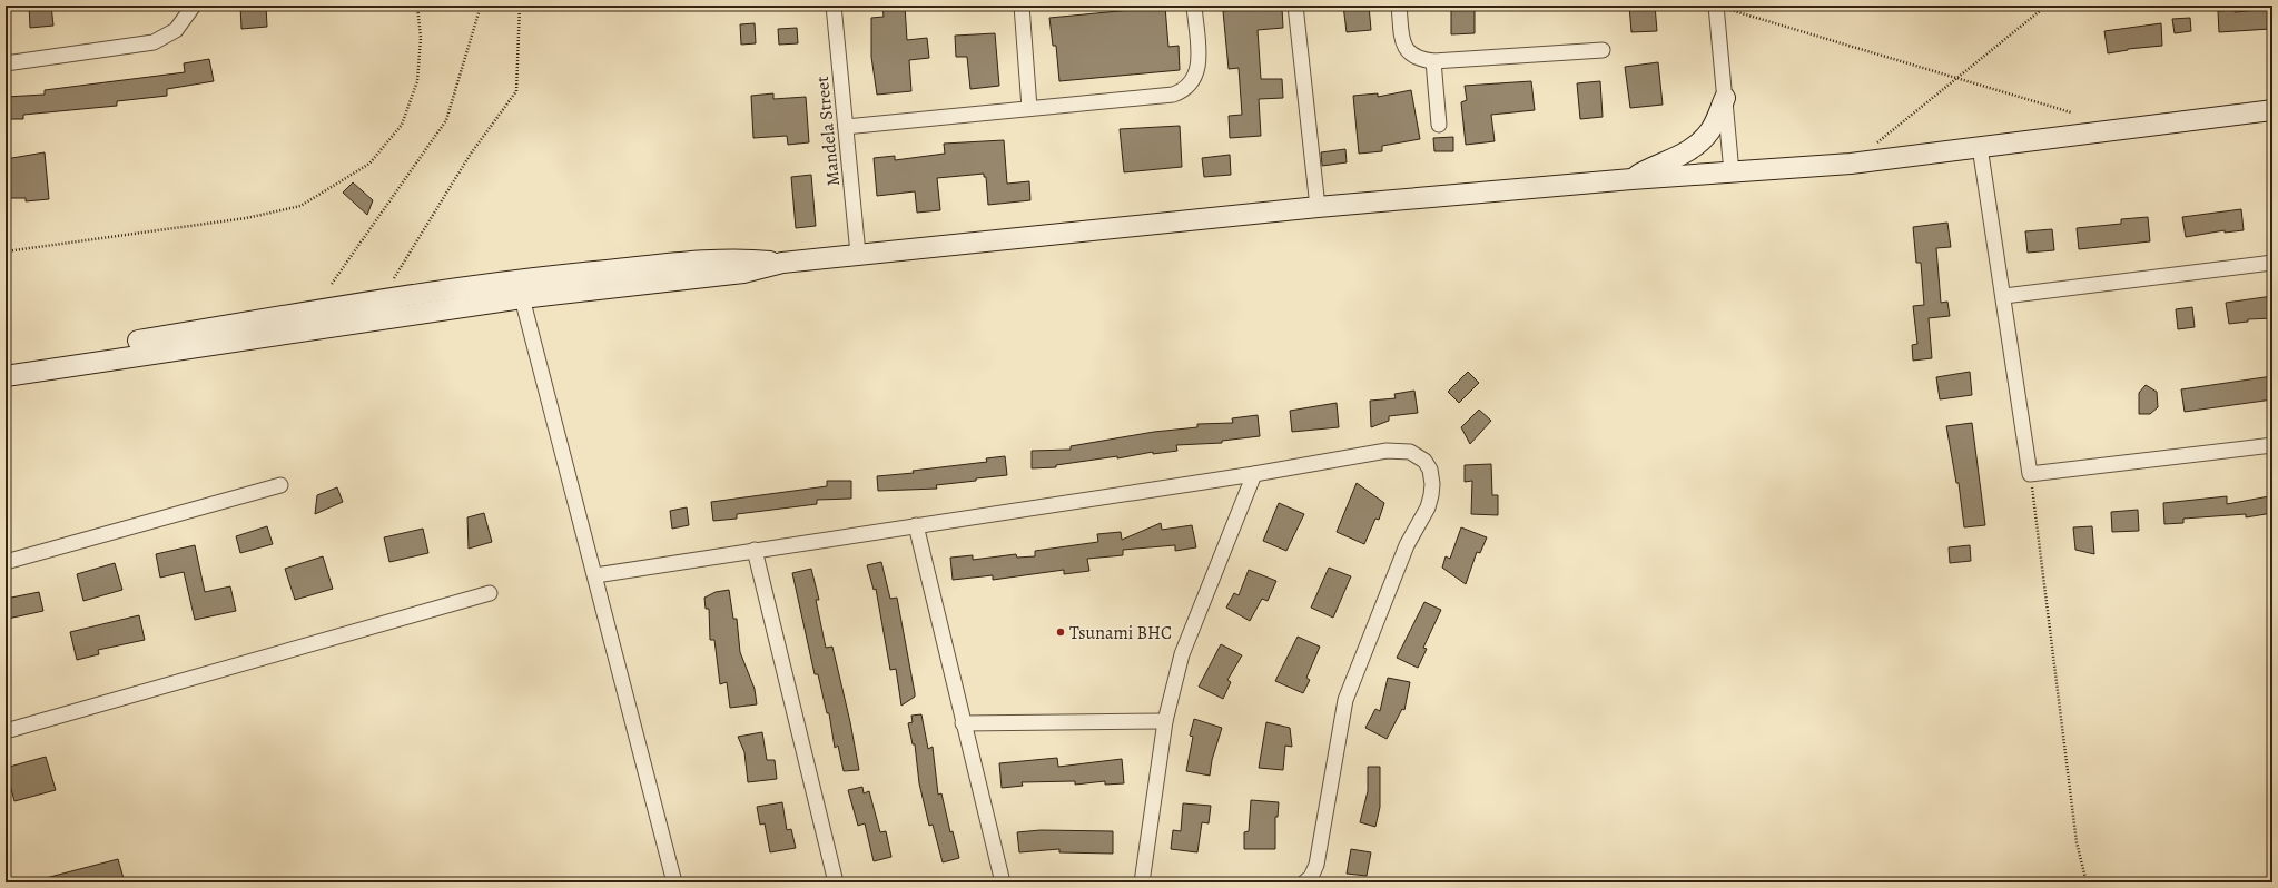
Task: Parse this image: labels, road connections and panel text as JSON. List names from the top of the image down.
{
  "streets": {
    "street": ["Mandela Street"]
  },
  "places": ["Tsunami BHC"]
}
